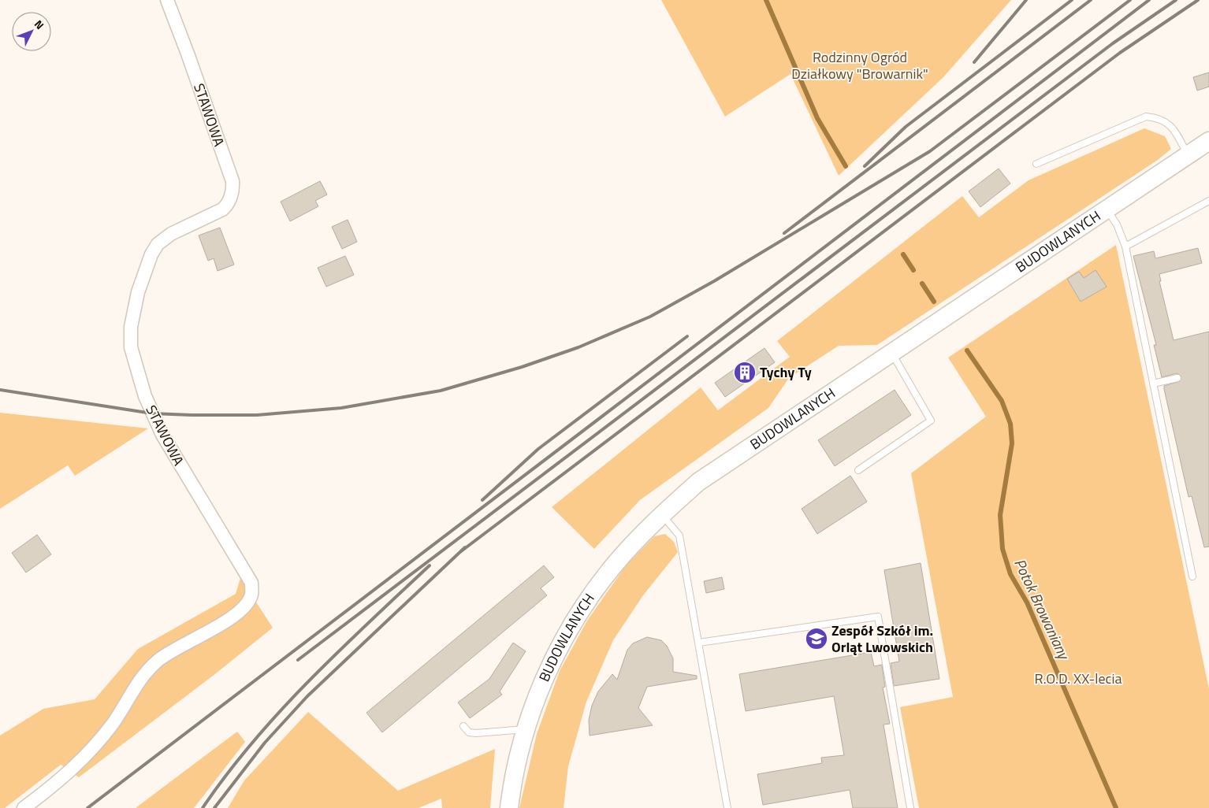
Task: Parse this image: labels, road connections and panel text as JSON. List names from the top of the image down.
{
  "streets": {
    "street": ["STAWOWA", "BUDOWLANYCH"]
  },
  "water": ["Potok Browaniany"],
  "parks": ["Rodzinny Ogród Działkowy \"Browarnik\"", "R.O.D. XX-lecia"],
  "places": {
    "building": ["Tychy Ty"],
    "school or university": ["Zespół Szkół im. Orląt Lwowskich"]
  },
  "north": "top right"
}
